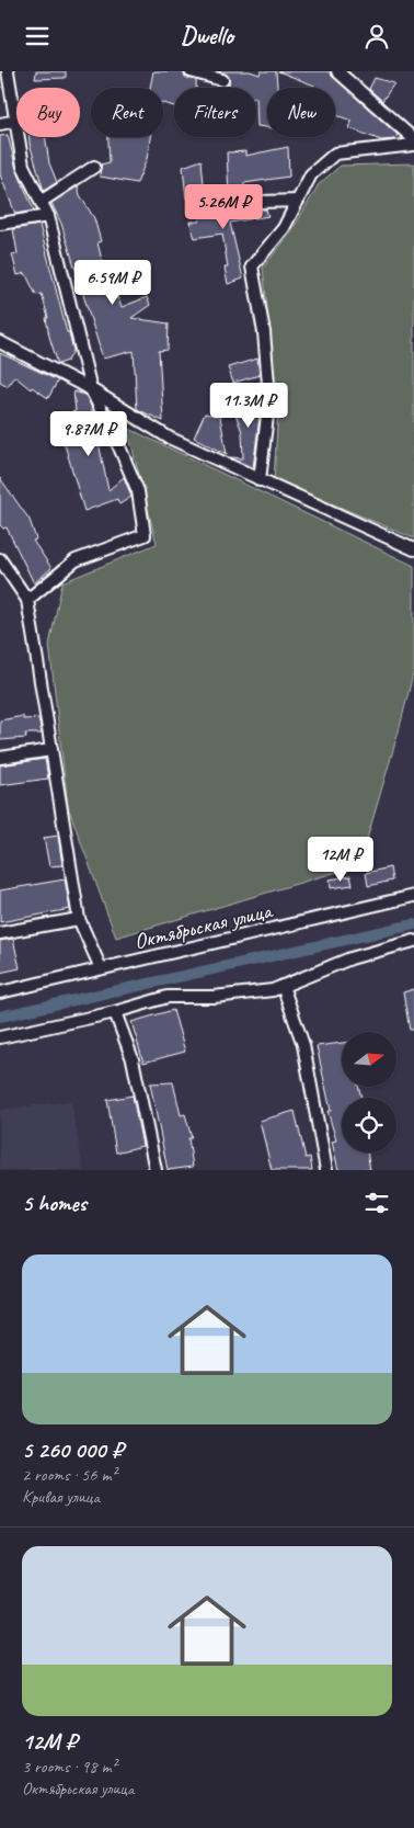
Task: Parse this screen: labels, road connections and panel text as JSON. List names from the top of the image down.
{
  "streets": {
    "street": ["Октябрьская улица"]
  },
  "north": "right",
  "page": {
    "header": "Dwello",
    "chip": [
      "Buy",
      "Rent",
      "Filters",
      "New"
    ],
    "price": [
      "5.26M ₽",
      "6.59M ₽",
      "11.3M ₽",
      "9.87M ₽",
      "12M ₽"
    ],
    "heading": "5 homes",
    "list": [
      {
        "name": "5 260 000 ₽",
        "note": "2 rooms · 56 m² · Кривая улица"
      },
      {
        "name": "12M ₽",
        "note": "3 rooms · 98 m² · Октябрьская улица"
      }
    ]
  }
}
